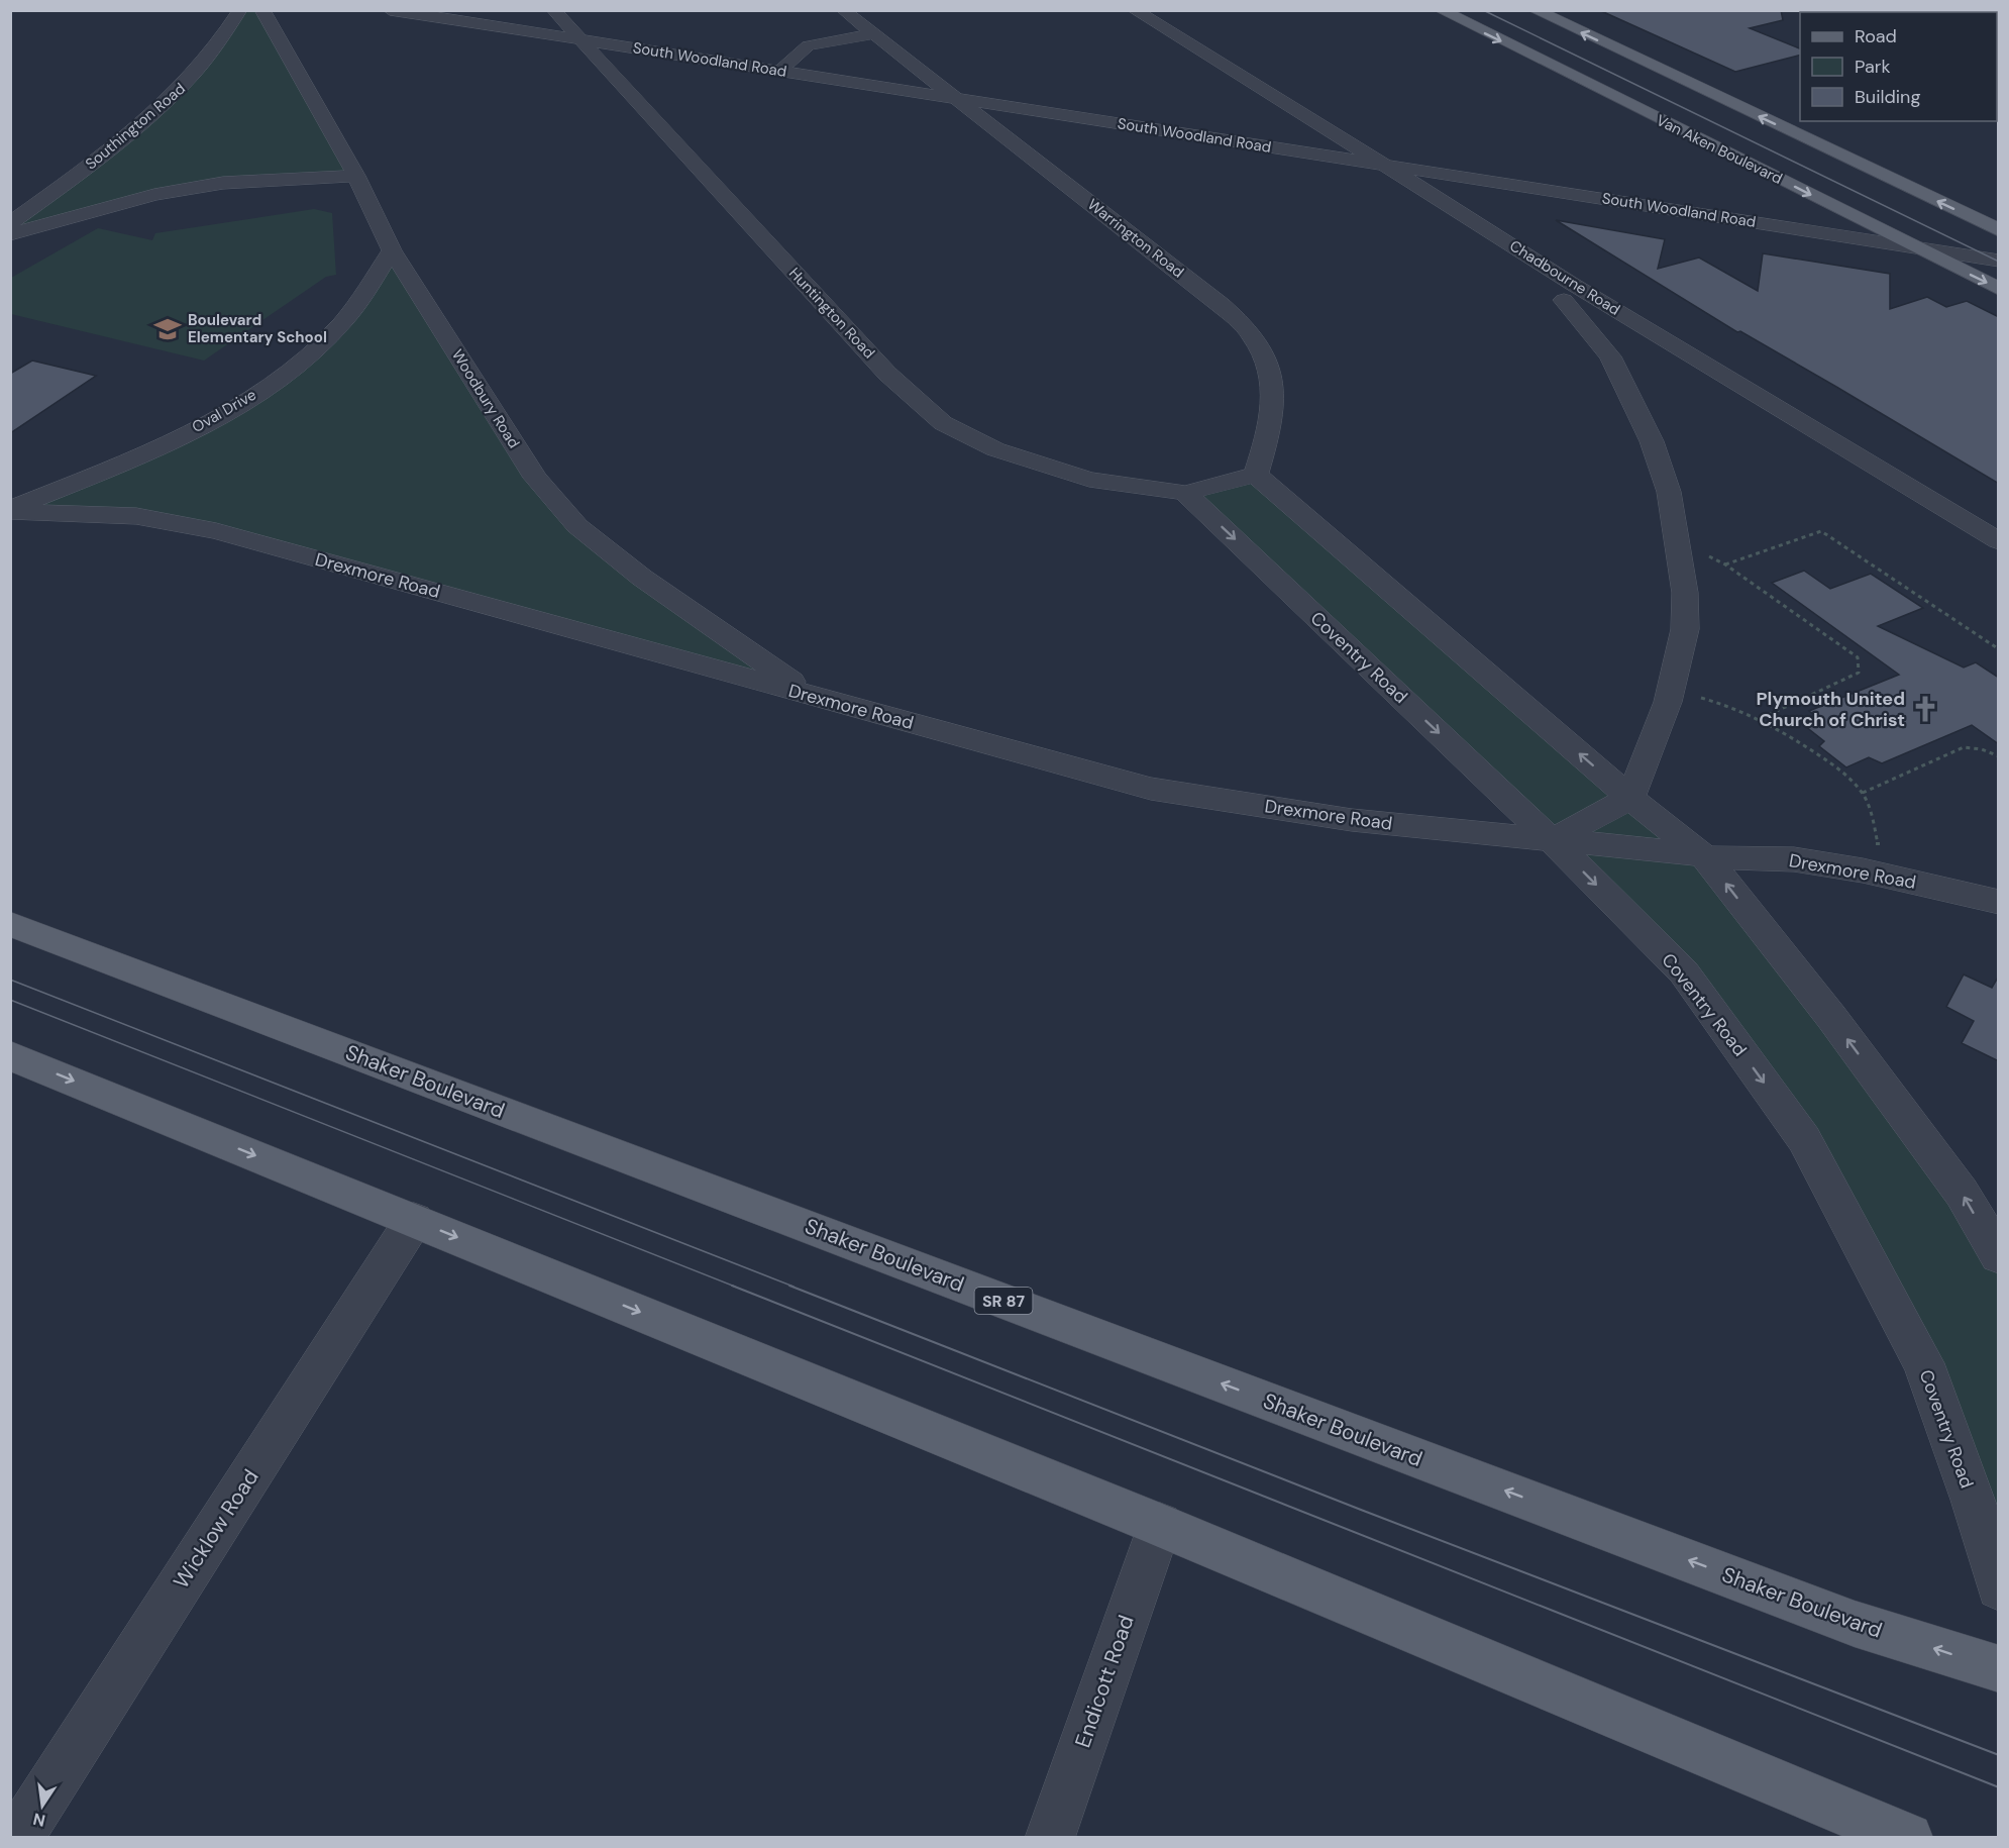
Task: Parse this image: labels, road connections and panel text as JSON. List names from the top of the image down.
{
  "streets": {
    "main road": ["Van Aken Boulevard", "Shaker Boulevard", "SR 87"],
    "street": [
      "South Woodland Road",
      "Southington Road",
      "Warrington Road",
      "Chadbourne Road",
      "Huntington Road",
      "Woodbury Road",
      "Oval Drive",
      "Drexmore Road",
      "Coventry Road",
      "Wicklow Road",
      "Endicott Road"
    ]
  },
  "crossings": [
    ["South Woodland Road", "Van Aken Boulevard"],
    ["South Woodland Road", "Warrington Road"],
    ["South Woodland Road", "Chadbourne Road"],
    ["South Woodland Road", "Huntington Road"],
    ["Huntington Road", "Coventry Road"],
    ["Woodbury Road", "Oval Drive"],
    ["Woodbury Road", "Drexmore Road"],
    ["Oval Drive", "Drexmore Road"],
    ["Drexmore Road", "Coventry Road"]
  ],
  "places": {
    "school or university": ["Boulevard Elementary School"],
    "church": ["Plymouth United Church of Christ"]
  },
  "legend": ["Road", "Park", "Building"],
  "north": "bottom"
}
